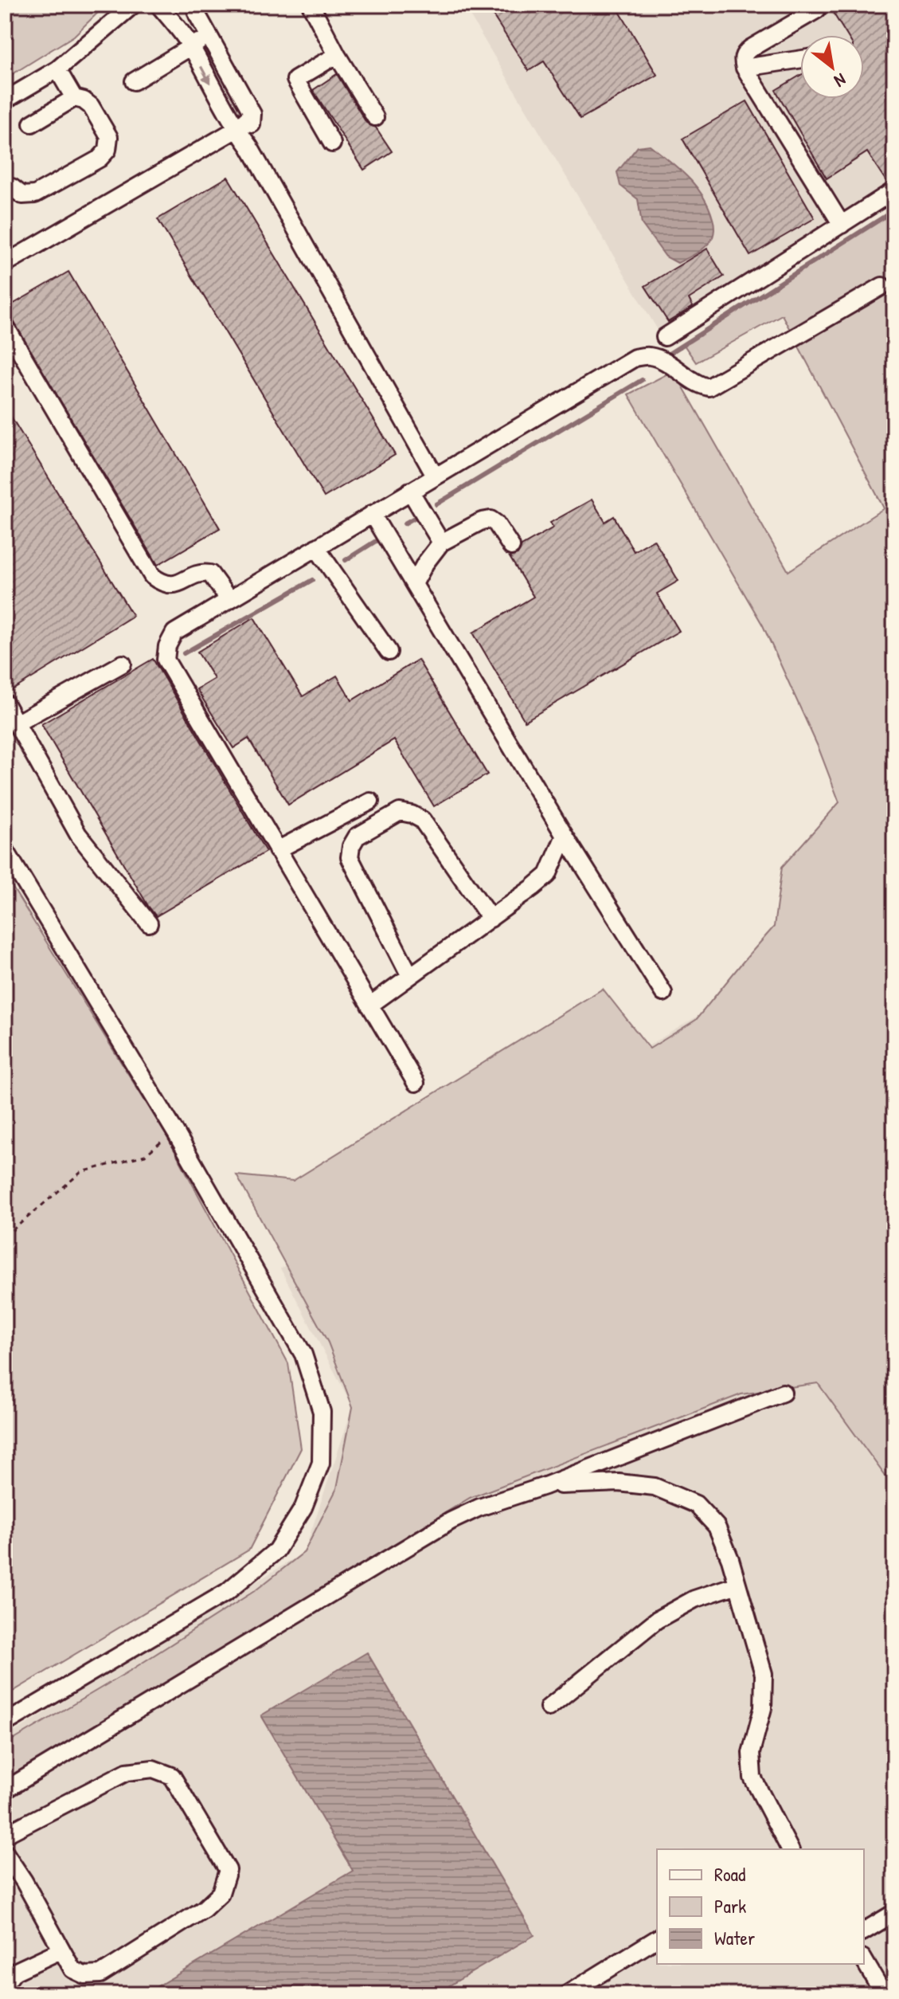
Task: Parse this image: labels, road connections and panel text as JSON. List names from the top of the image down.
{
  "legend": ["Road", "Park", "Water"],
  "north": "bottom right"
}
